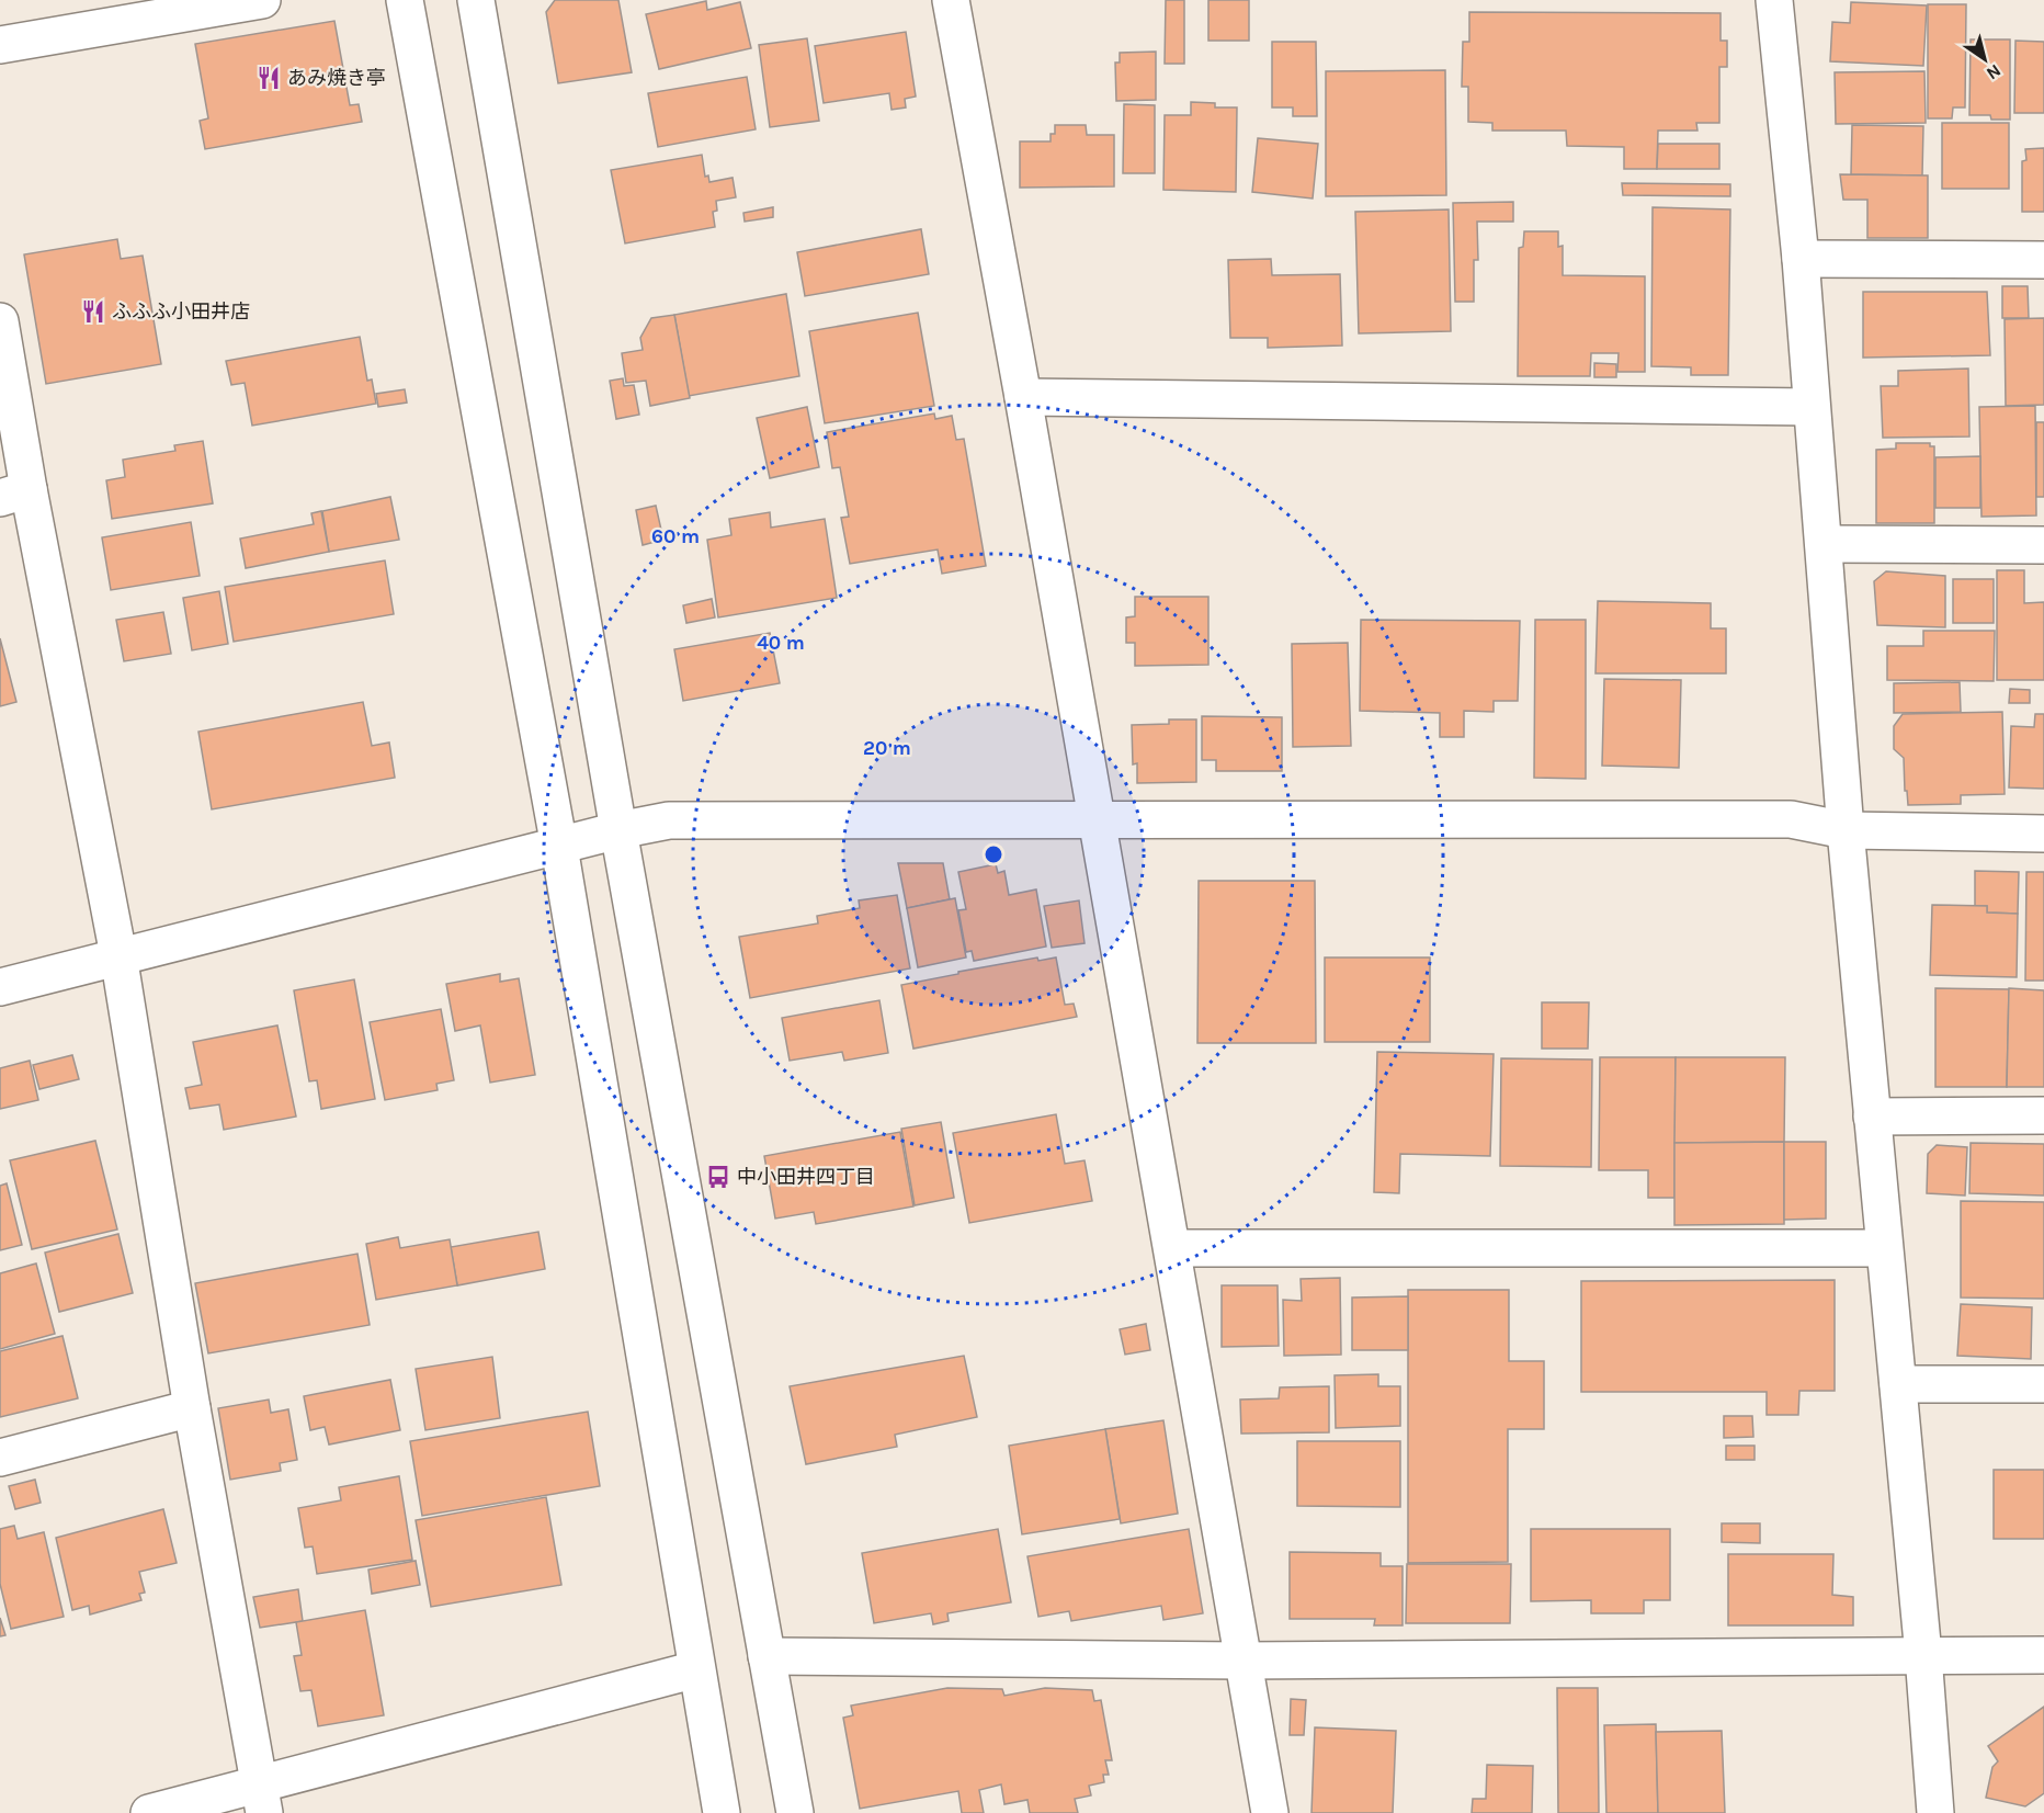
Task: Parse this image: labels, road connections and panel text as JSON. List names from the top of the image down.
{
  "places": {
    "restaurant": ["あみ焼き亭", "ふふふ小田井店"],
    "bus stop": ["中小田井四丁目"]
  },
  "north": "bottom right",
  "rings": ["60 m", "40 m", "20 m"]
}
